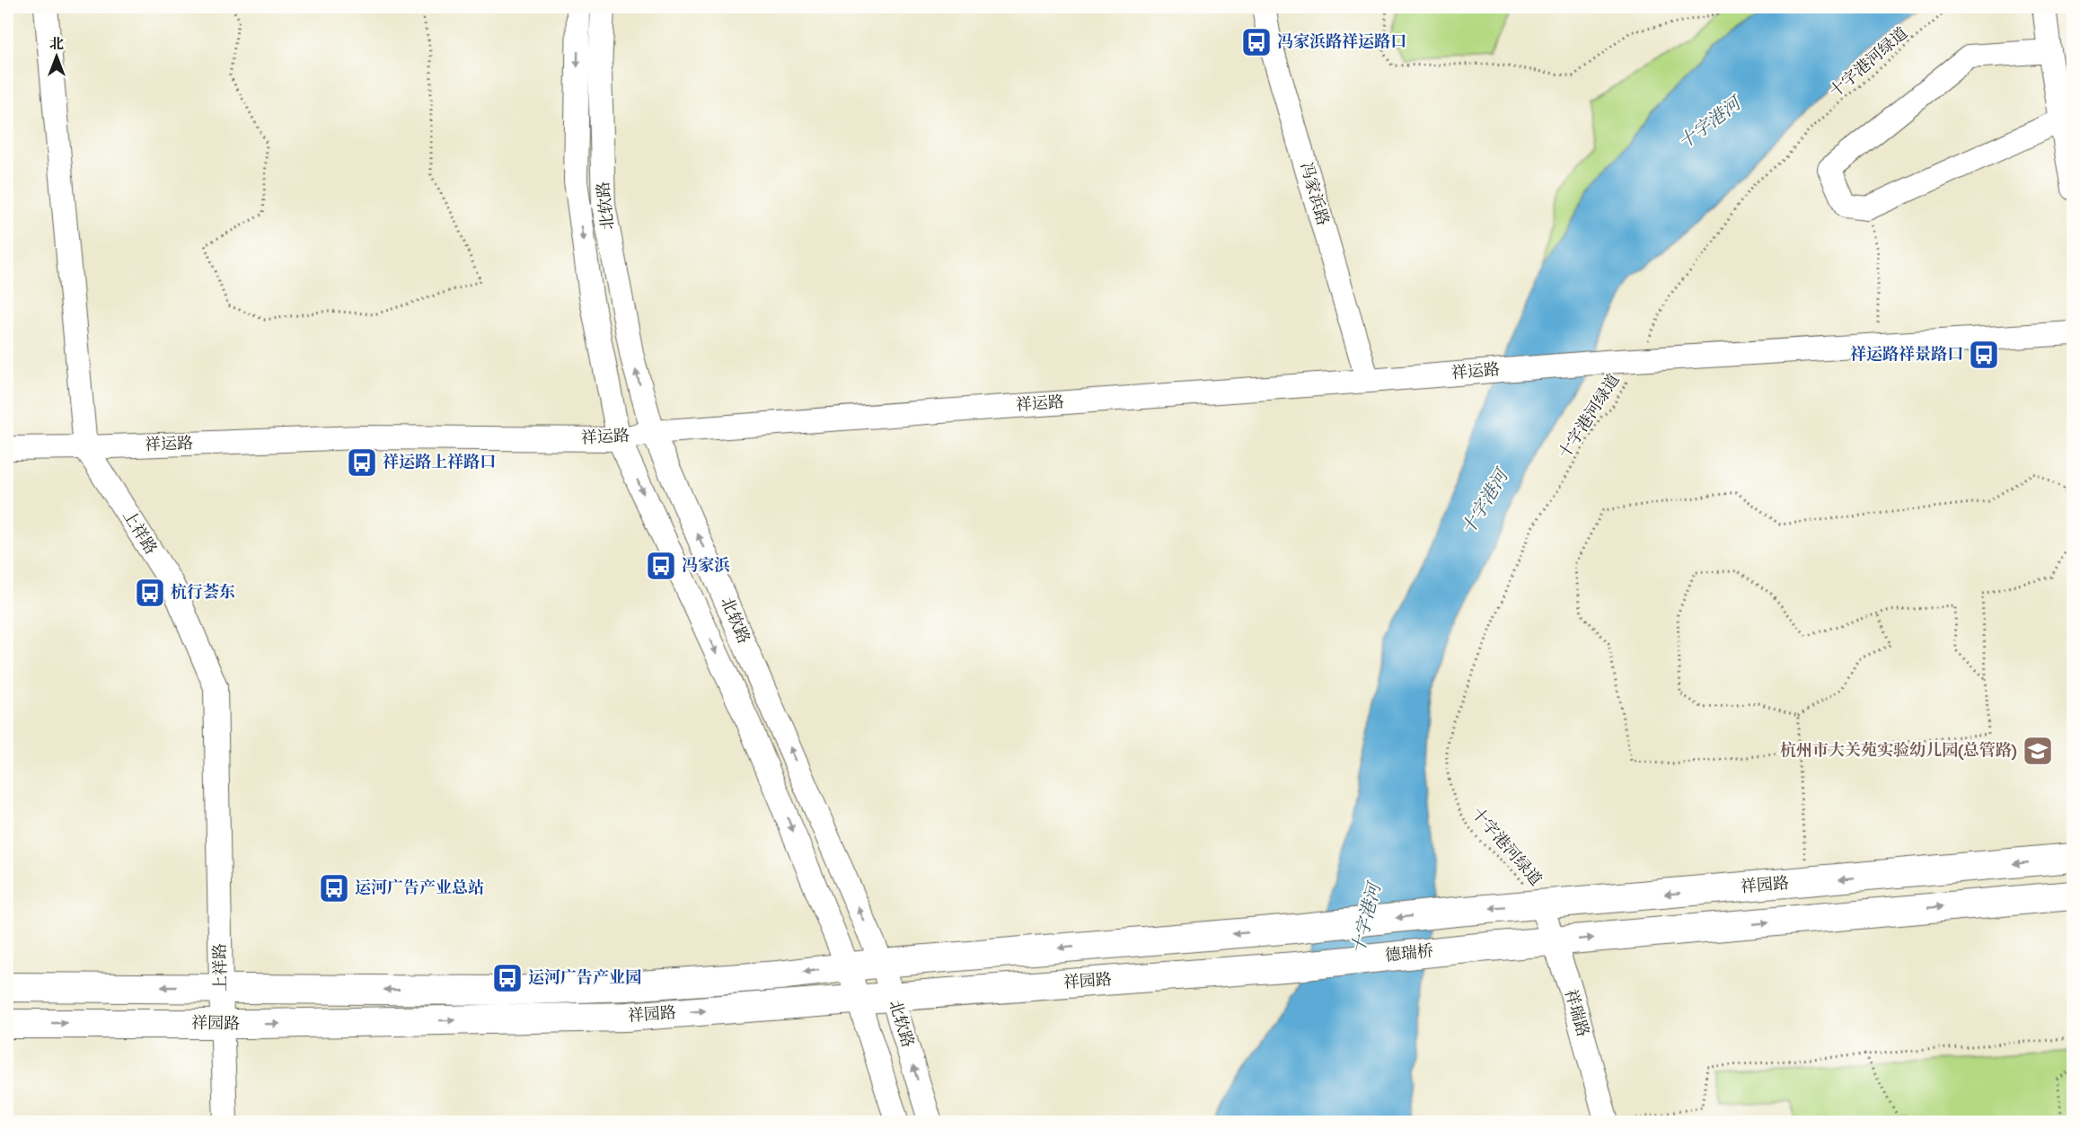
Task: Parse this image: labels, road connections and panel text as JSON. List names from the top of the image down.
{
  "streets": {
    "main road": ["祥园路", "德瑞桥"],
    "street": [
      "冯家浜路",
      "北软路",
      "祥运路",
      "上祥路",
      "祥瑞路"
    ],
    "path": ["十字港河绿道"]
  },
  "crossings": [
    ["十字港河绿道", "祥运路"],
    ["十字港河绿道", "祥园路"],
    ["十字港河绿道", "祥瑞路"],
    ["冯家浜路", "祥运路"],
    ["北软路", "祥运路"],
    ["北软路", "祥园路"],
    ["祥运路", "上祥路"],
    ["上祥路", "祥园路"],
    ["祥园路", "德瑞桥"],
    ["祥园路", "祥瑞路"],
    ["德瑞桥", "祥瑞路"]
  ],
  "water": ["十字港河"],
  "places": {
    "bus stop": [
      "冯家浜路祥运路口",
      "祥运路祥景路口",
      "祥运路上祥路口",
      "冯家浜",
      "杭行荟东",
      "运河广告产业总站",
      "运河广告产业园"
    ],
    "school or university": ["杭州市大关苑实验幼儿园(总管路)"]
  },
  "north": "top"
}
